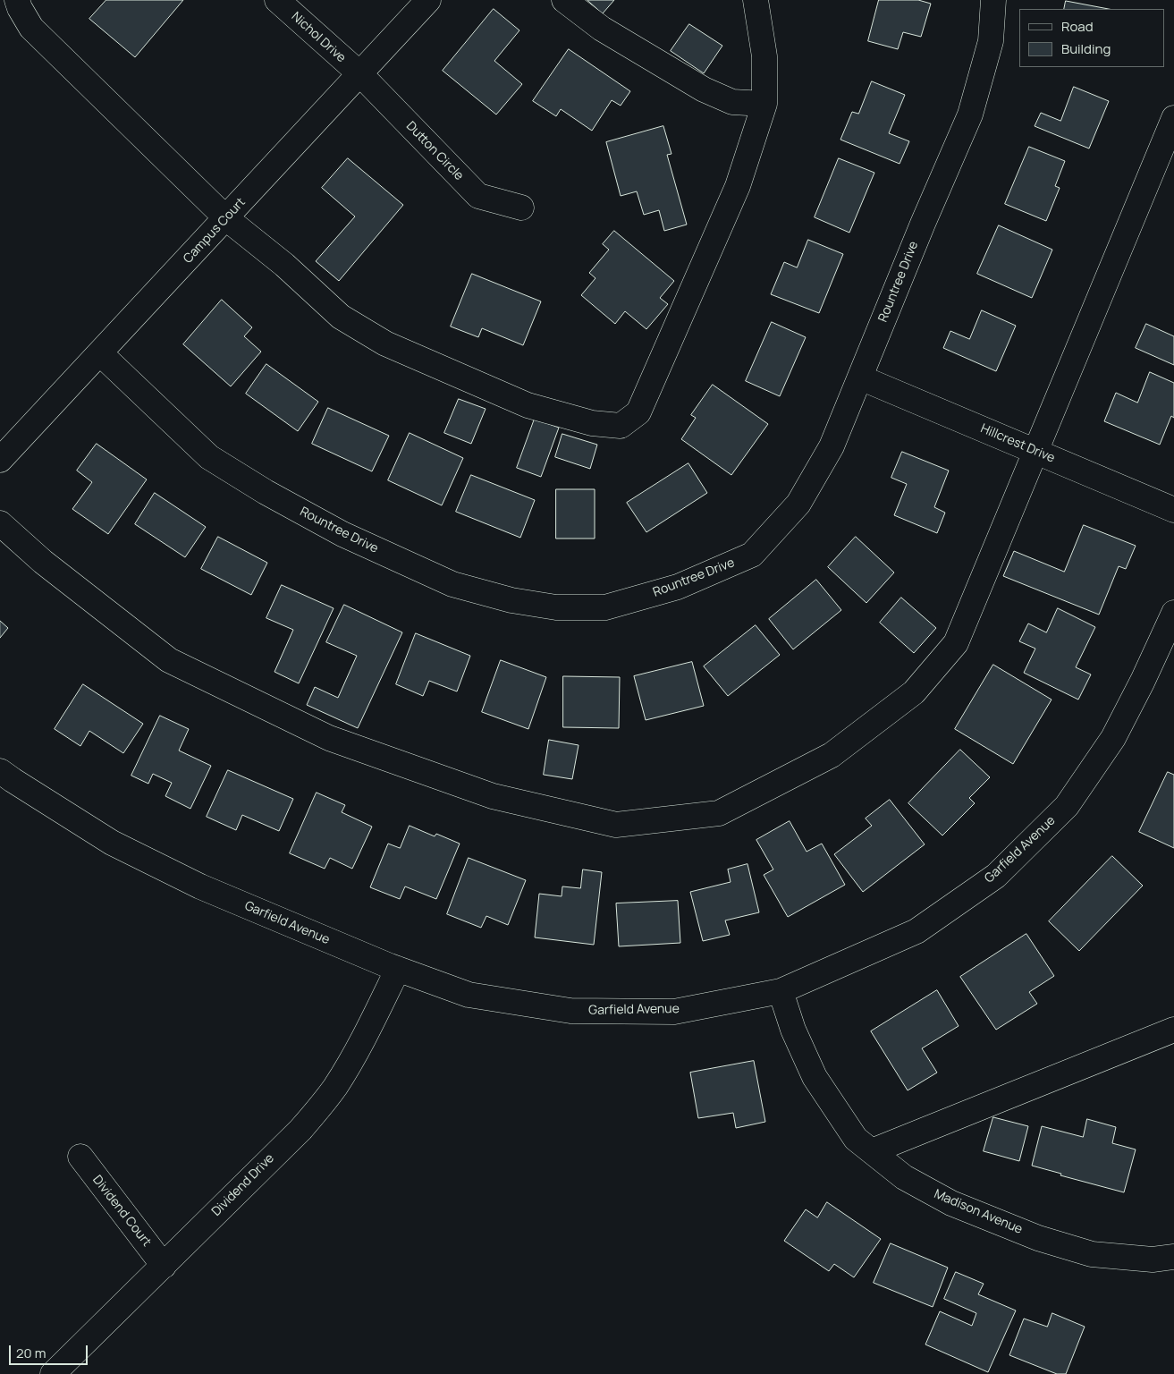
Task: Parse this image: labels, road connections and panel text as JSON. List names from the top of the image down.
{
  "streets": {
    "street": [
      "Nichol Drive",
      "Dutton Circle",
      "Campus Court",
      "Rountree Drive",
      "Hillcrest Drive",
      "Garfield Avenue",
      "Dividend Drive",
      "Dividend Court",
      "Madison Avenue"
    ]
  },
  "crossings": [
    ["Nichol Drive", "Dutton Circle"],
    ["Nichol Drive", "Campus Court"],
    ["Dutton Circle", "Campus Court"],
    ["Campus Court", "Rountree Drive"],
    ["Rountree Drive", "Hillcrest Drive"],
    ["Garfield Avenue", "Dividend Drive"],
    ["Garfield Avenue", "Madison Avenue"],
    ["Dividend Drive", "Dividend Court"]
  ],
  "legend": ["Road", "Building"],
  "scale_bar": "20 m"
}
